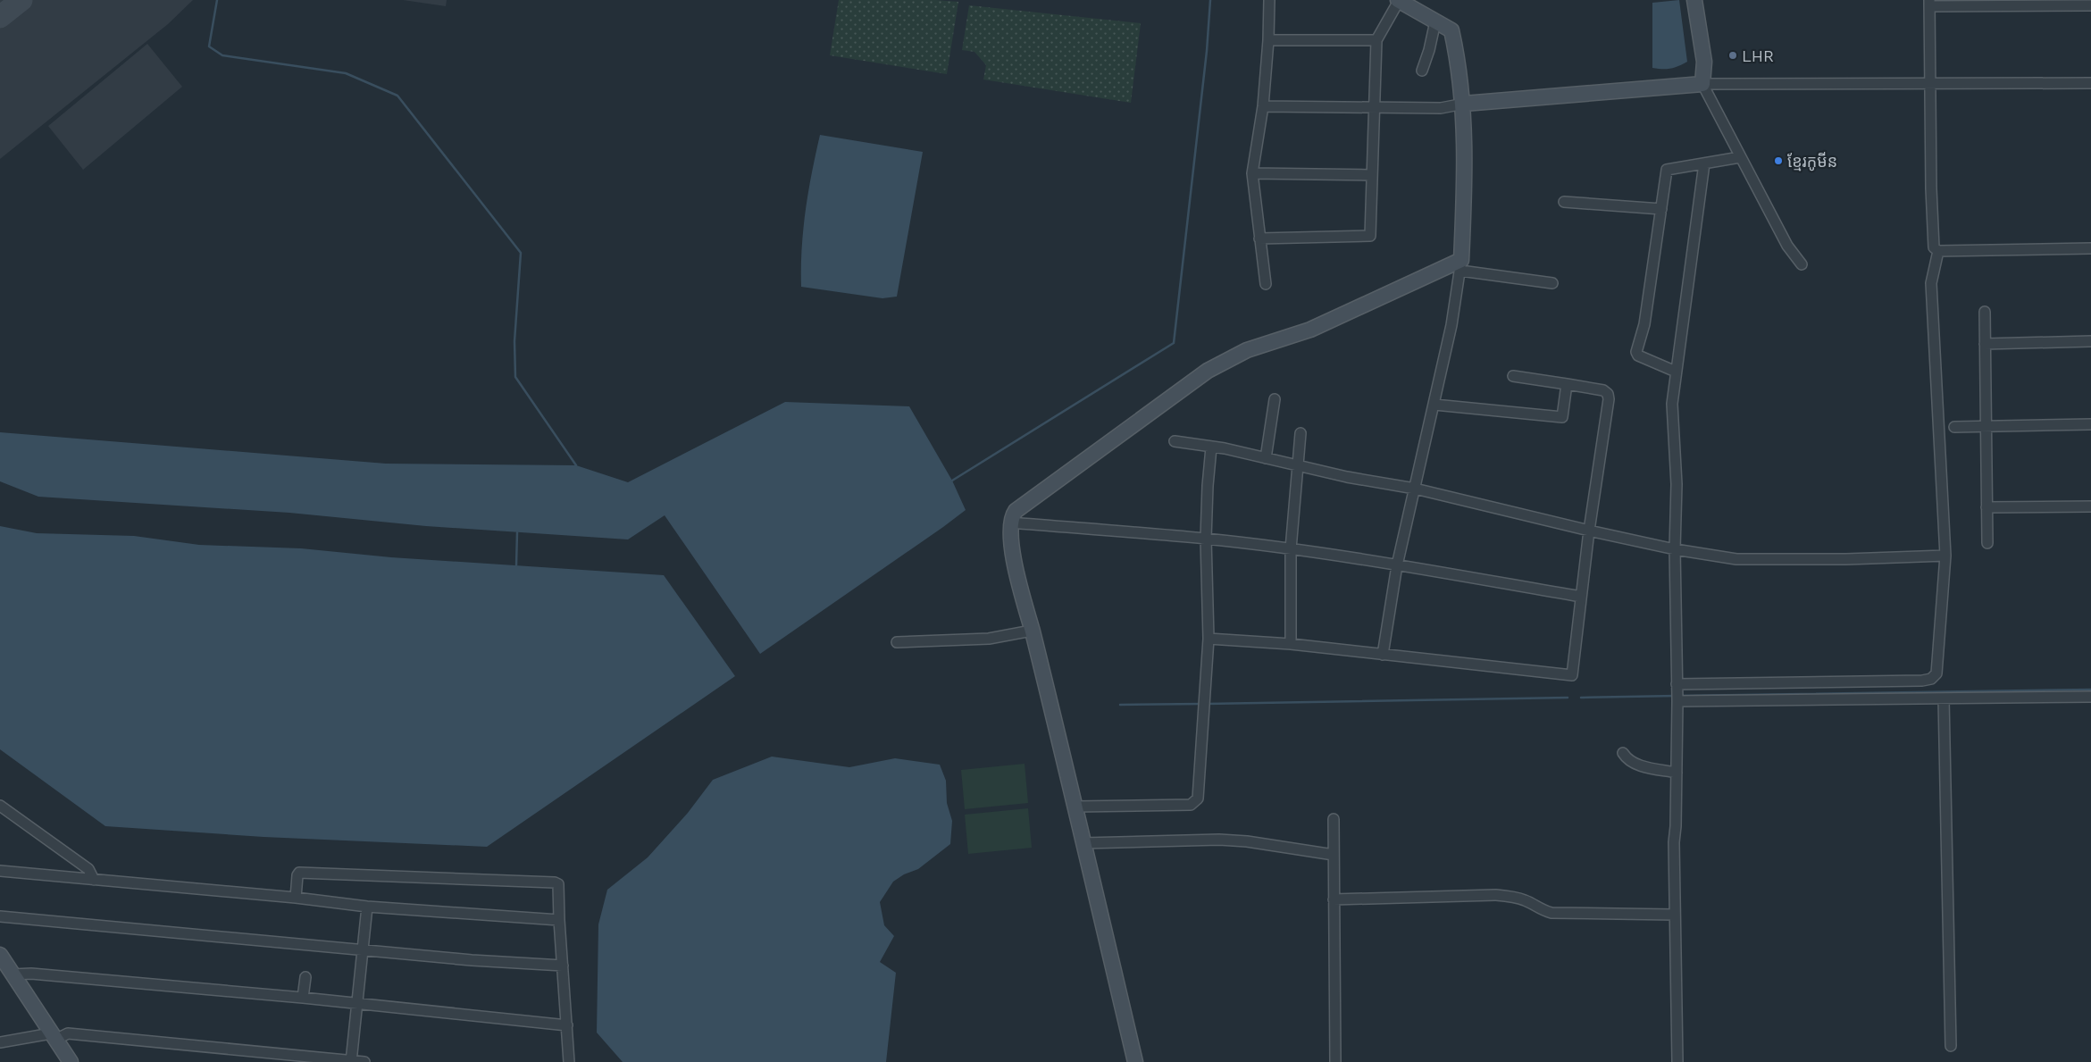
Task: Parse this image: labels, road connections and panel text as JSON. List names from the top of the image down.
{
  "places": ["LHR", "ខ្មែរកូមីន"]
}
